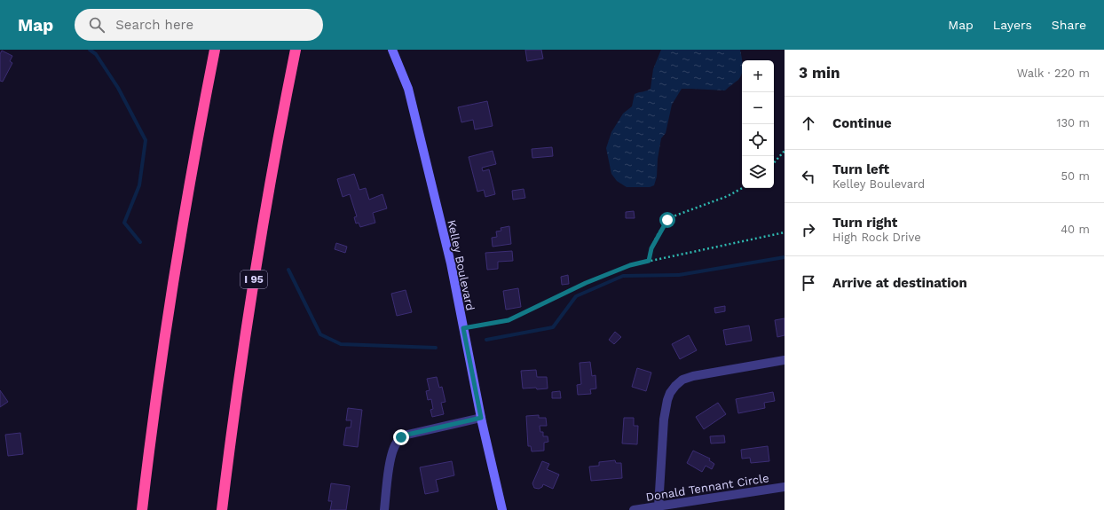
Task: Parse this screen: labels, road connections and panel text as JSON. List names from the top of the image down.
{
  "streets": {
    "highway": ["I 95"],
    "main road": ["Kelley Boulevard"],
    "street": ["Donald Tennant Circle"]
  },
  "page": {
    "header": "Map",
    "search": "Search here",
    "nav": ["Map", "Layers", "Share"],
    "heading": ["3 min", "Walk · 220 m"],
    "map_buttons": ["+", "−"],
    "list": [
      ["Continue", "130 m"],
      ["Turn left", "Kelley Boulevard", "50 m"],
      ["Turn right", "High Rock Drive", "40 m"],
      "Arrive at destination"
    ]
  }
}
